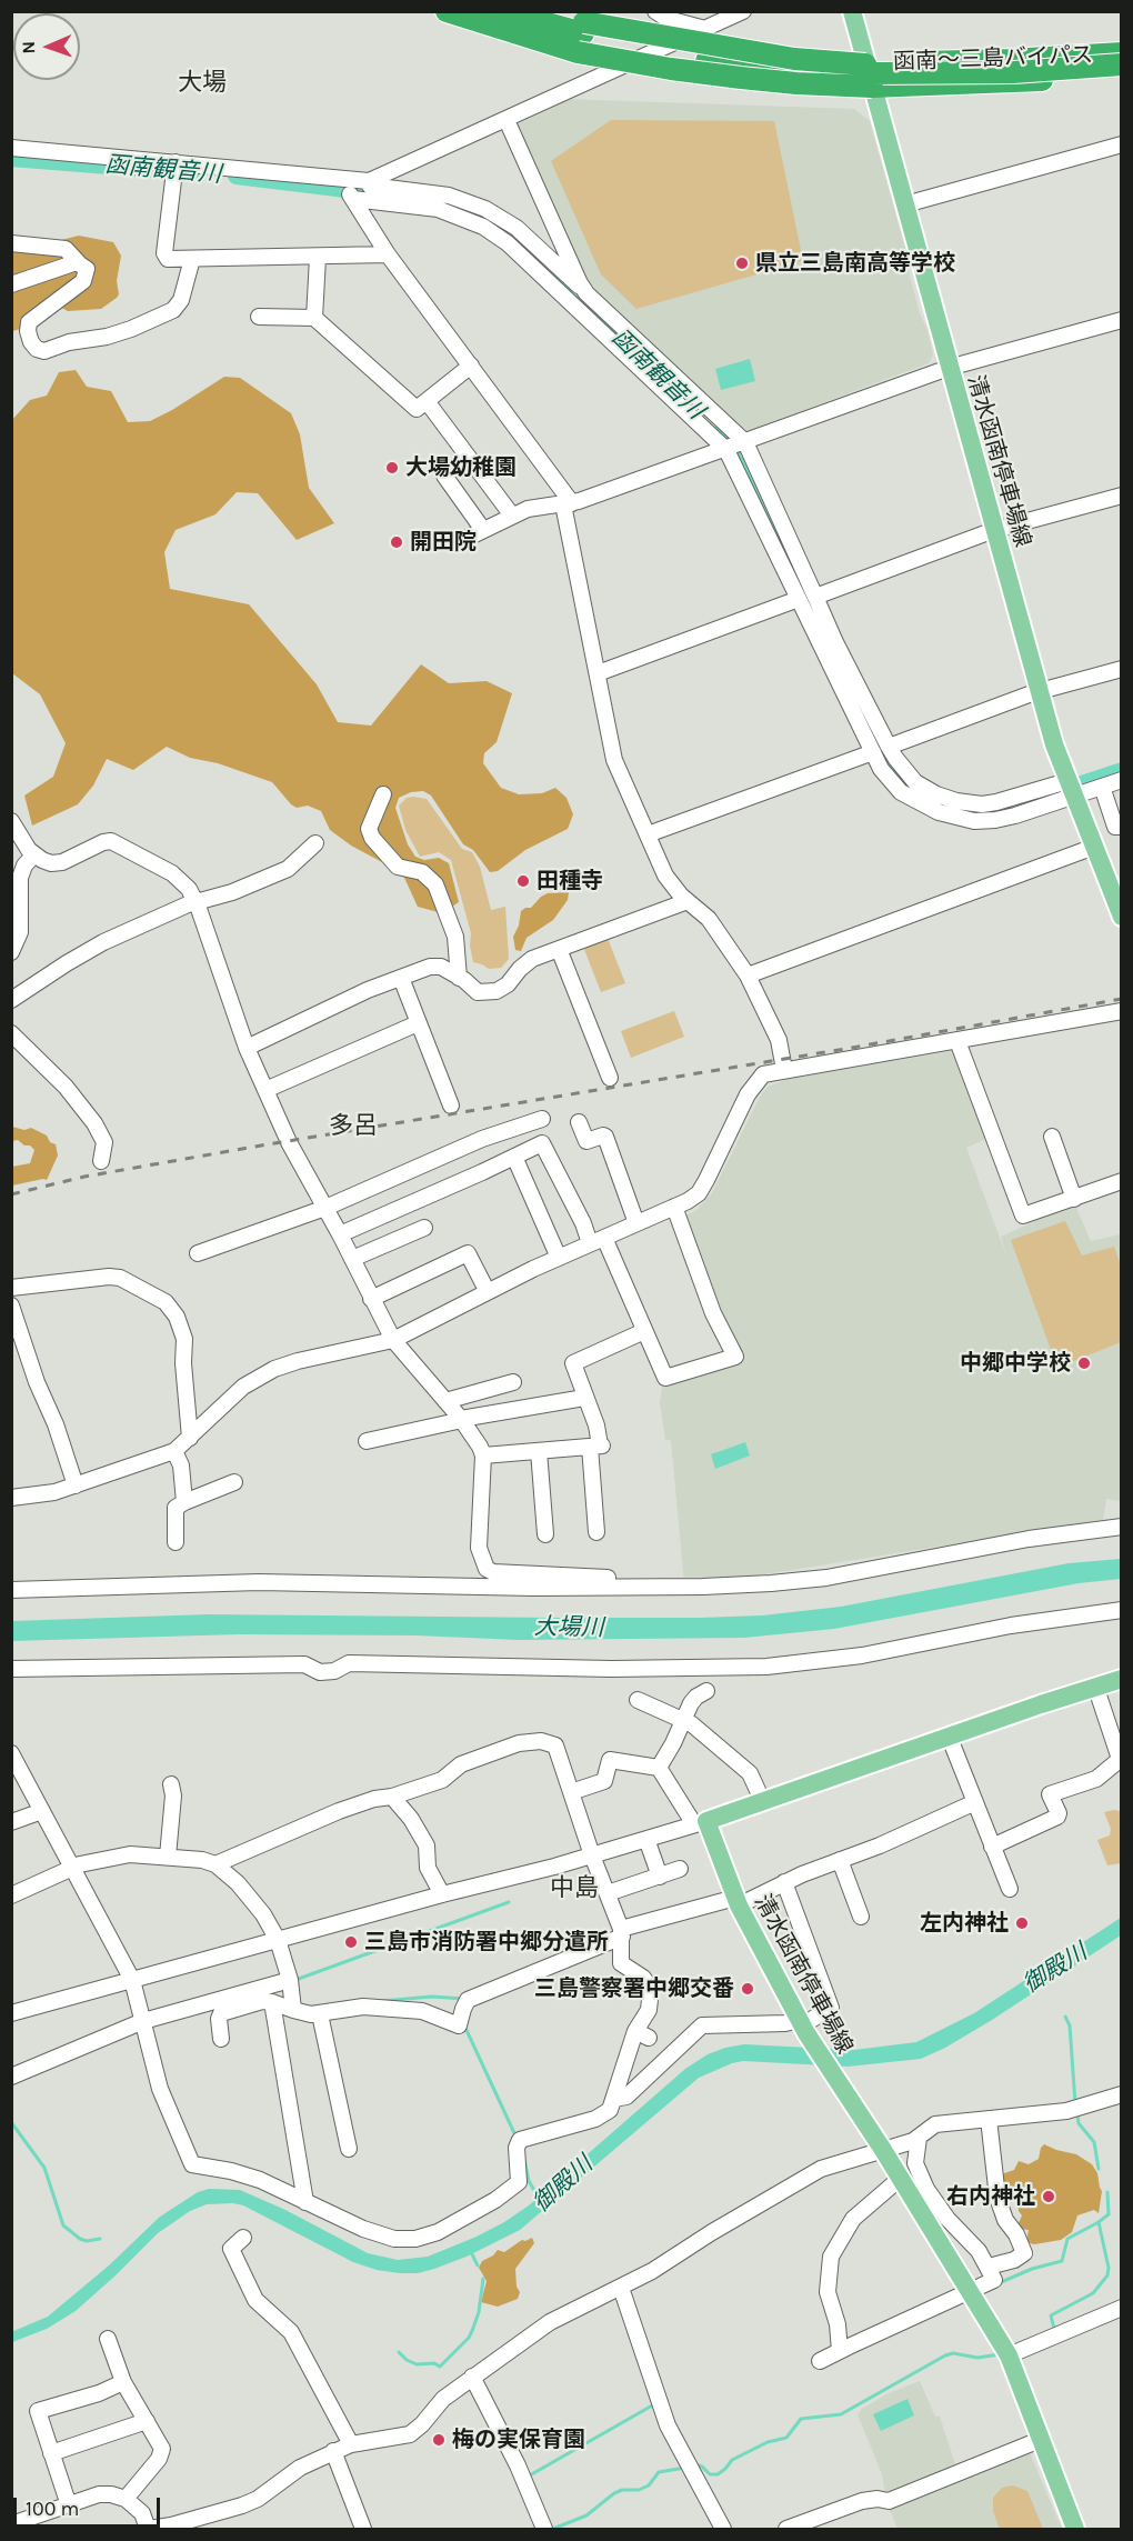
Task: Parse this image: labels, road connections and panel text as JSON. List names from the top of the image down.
{
  "streets": {
    "highway": ["函南～三島バイパス"],
    "main road": ["清水函南停車場線"]
  },
  "crossings": [
    ["函南～三島バイパス", "清水函南停車場線"]
  ],
  "districts": ["大場", "多呂", "中島"],
  "water": ["函南観音川", "大場川", "御殿川"],
  "places": [
    "県立三島南高等学校",
    "大場幼稚園",
    "開田院",
    "田種寺",
    "中郷中学校",
    "左内神社",
    "三島市消防署中郷分遣所",
    "三島警察署中郷交番",
    "右内神社",
    "梅の実保育園"
  ],
  "scale_bar": "100 m",
  "north": "left"
}
